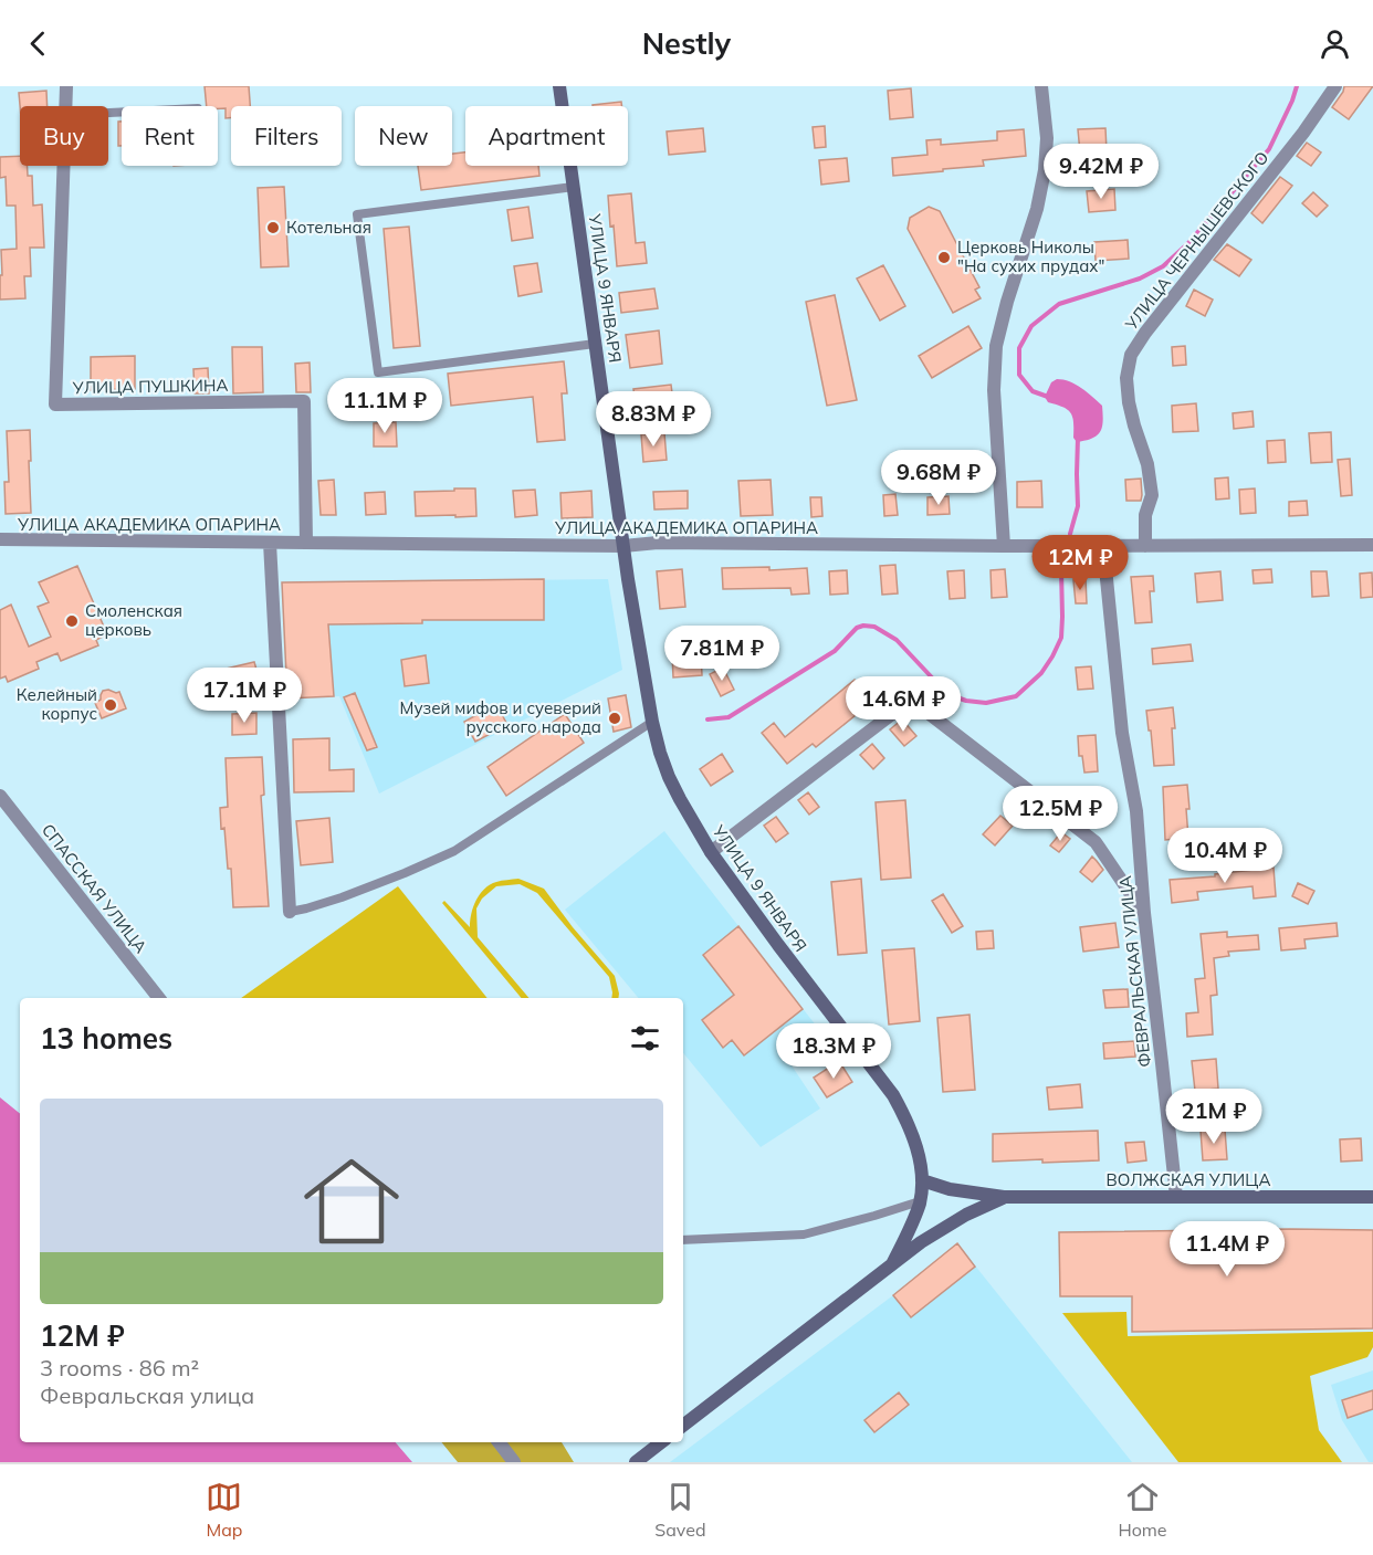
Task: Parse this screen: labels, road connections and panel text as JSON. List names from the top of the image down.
{
  "streets": {
    "main road": ["УЛИЦА 9 ЯНВАРЯ", "ВОЛЖСКАЯ УЛИЦА"],
    "street": [
      "УЛИЦА ЧЕРНЫШЕВСКОГО",
      "УЛИЦА ПУШКИНА",
      "УЛИЦА АКАДЕМИКА ОПАРИНА",
      "СПАССКАЯ УЛИЦА",
      "ФЕВРАЛЬСКАЯ УЛИЦА"
    ]
  },
  "crossings": [
    ["УЛИЦА ЧЕРНЫШЕВСКОГО", "УЛИЦА АКАДЕМИКА ОПАРИНА"],
    ["УЛИЦА 9 ЯНВАРЯ", "УЛИЦА АКАДЕМИКА ОПАРИНА"],
    ["УЛИЦА 9 ЯНВАРЯ", "ВОЛЖСКАЯ УЛИЦА"],
    ["УЛИЦА ПУШКИНА", "УЛИЦА АКАДЕМИКА ОПАРИНА"],
    ["УЛИЦА АКАДЕМИКА ОПАРИНА", "ФЕВРАЛЬСКАЯ УЛИЦА"],
    ["ФЕВРАЛЬСКАЯ УЛИЦА", "ВОЛЖСКАЯ УЛИЦА"]
  ],
  "places": [
    "Котельная",
    "Церковь Николы \"На сухих прудах\"",
    "Смоленская церковь",
    "Келейный корпус",
    "Музей мифов и суеверий русского народа"
  ],
  "page": {
    "header": "Nestly",
    "chip": [
      "Buy",
      "Rent",
      "Filters",
      "New",
      "Apartment"
    ],
    "price": [
      "9.42M ₽",
      "11.1M ₽",
      "8.83M ₽",
      "9.68M ₽",
      "12M ₽",
      "7.81M ₽",
      "17.1M ₽",
      "14.6M ₽",
      "12.5M ₽",
      "10.4M ₽",
      "18.3M ₽",
      "21M ₽",
      "11.4M ₽"
    ],
    "heading": "13 homes",
    "list": [
      {
        "name": "12M ₽",
        "note": "3 rooms · 86 m² · Февральская улица"
      }
    ],
    "tabs": ["Map", "Saved", "Home"]
  }
}
